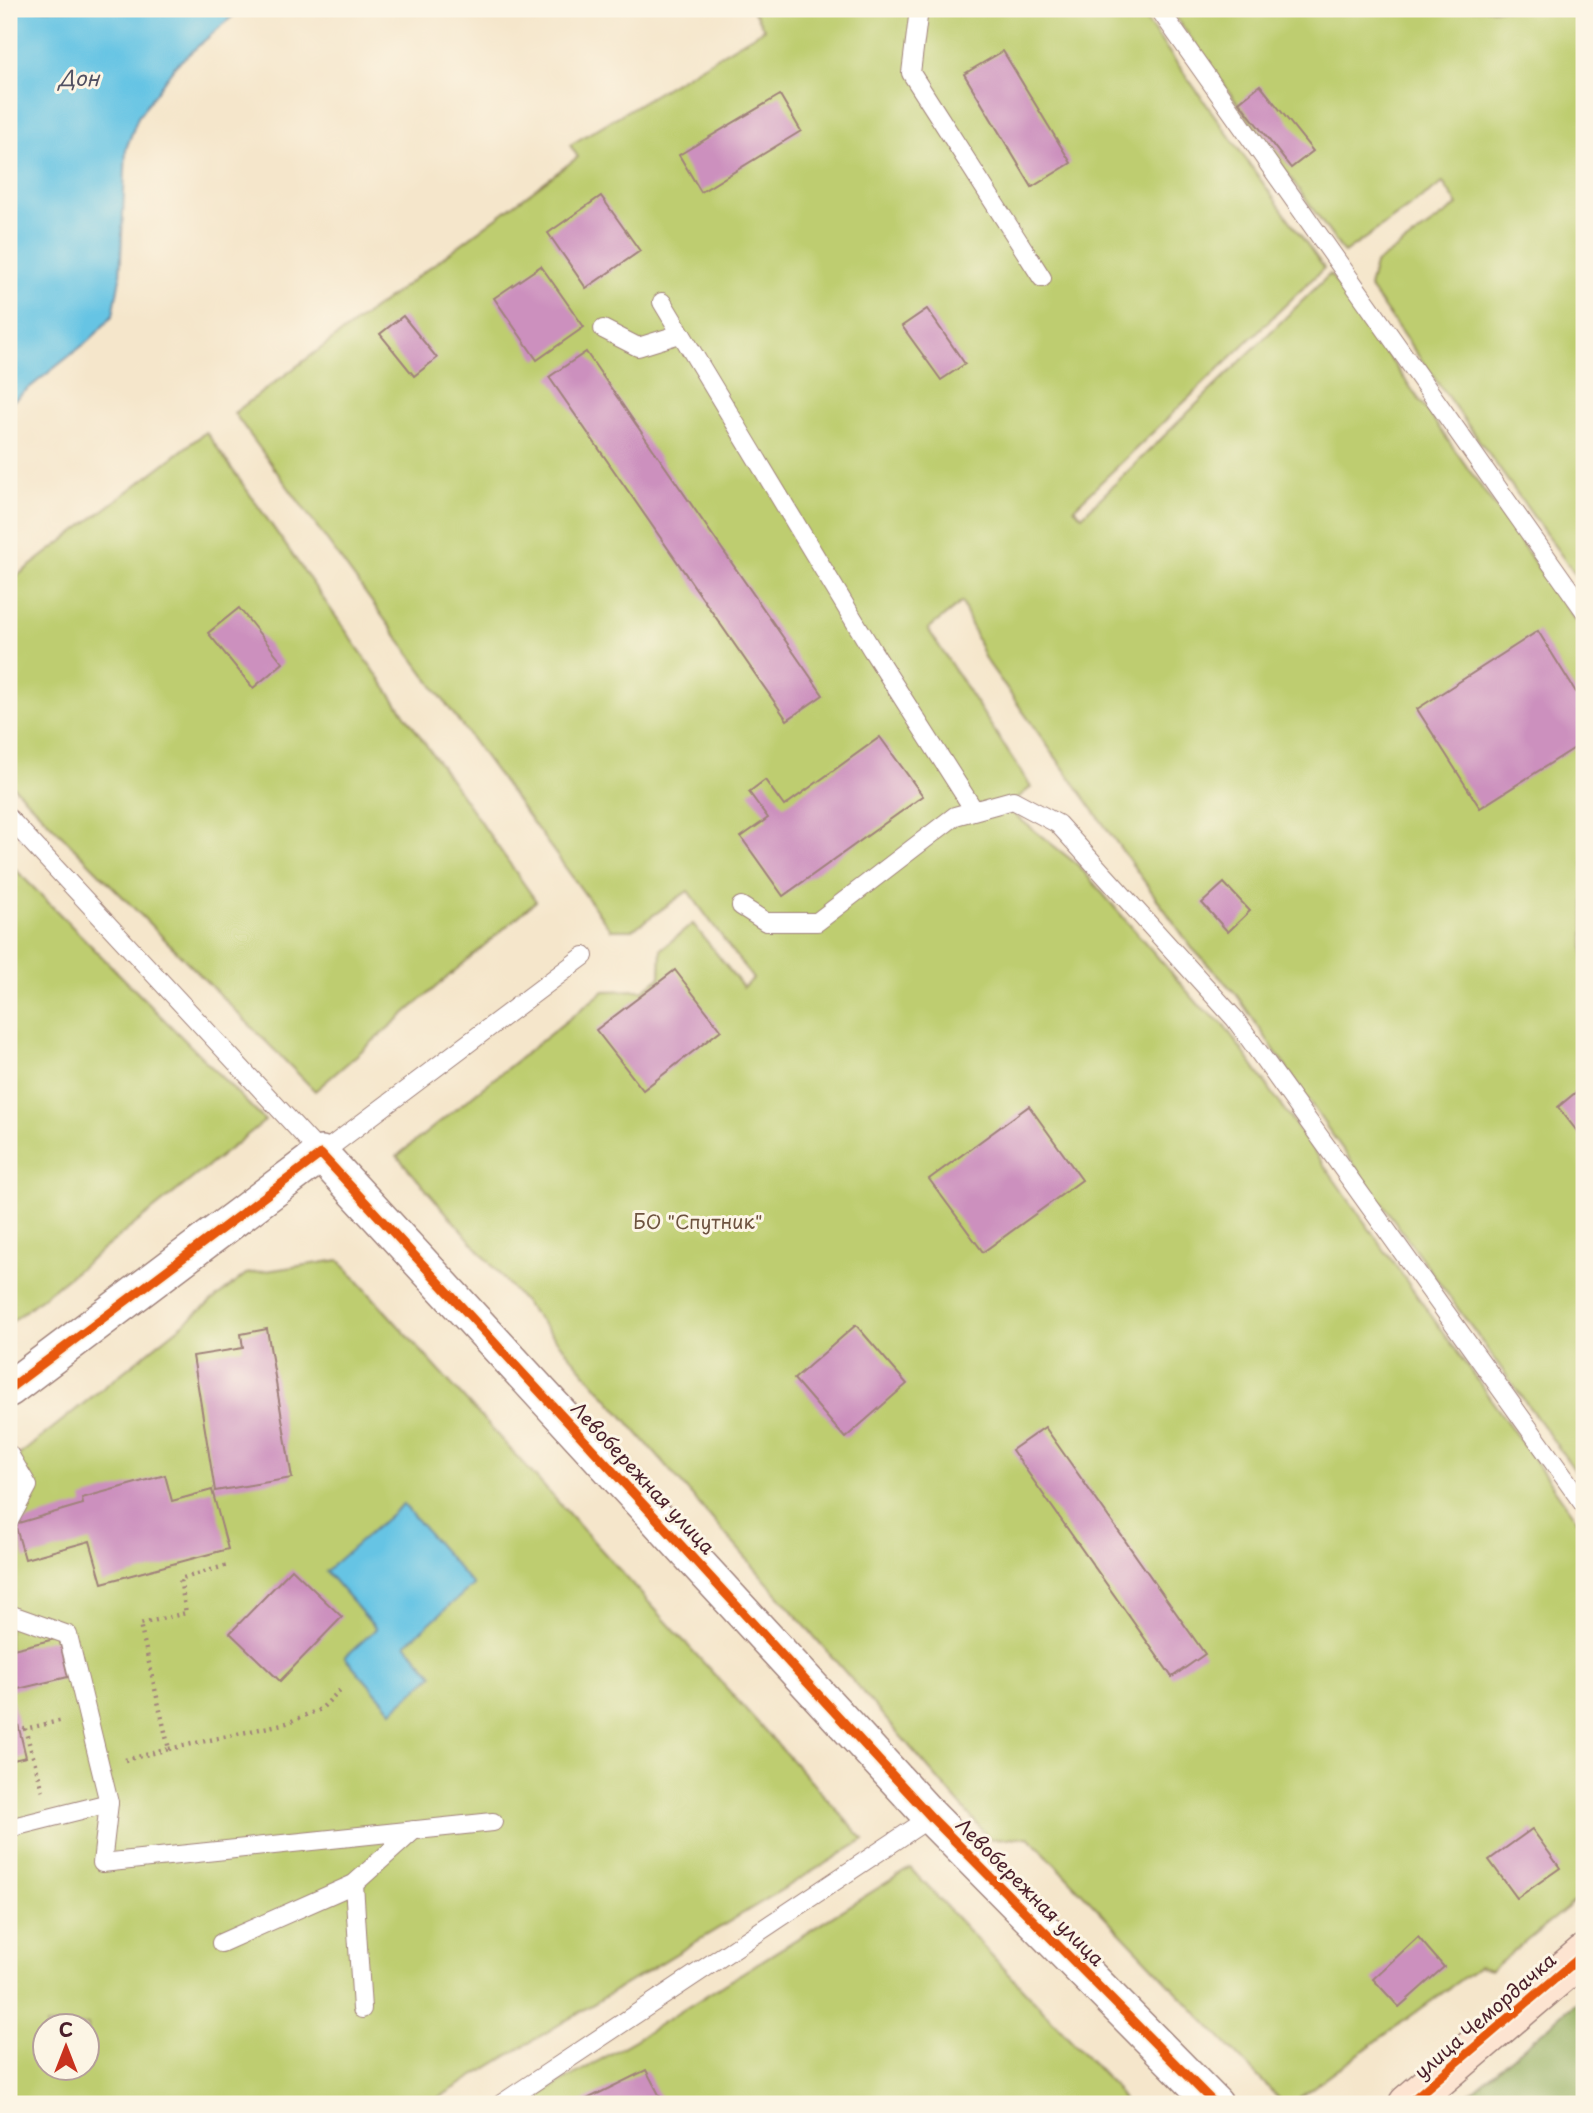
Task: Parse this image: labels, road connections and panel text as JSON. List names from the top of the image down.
{
  "streets": {
    "main road": ["улица Чемордачка"],
    "street": ["Левобережная улица"]
  },
  "water": ["Дон"],
  "parks": ["БО \"Спутник\""],
  "north": "top"
}
